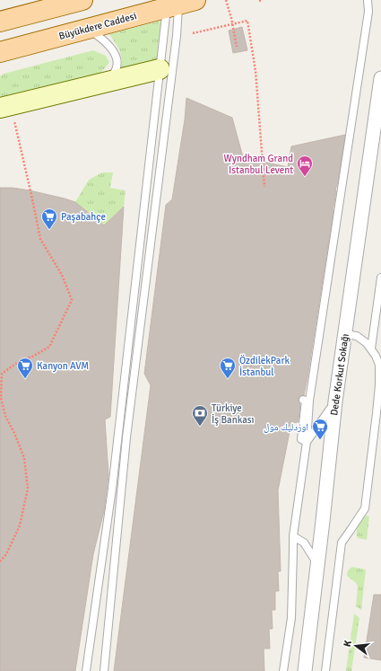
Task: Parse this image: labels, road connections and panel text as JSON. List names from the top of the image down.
{
  "streets": {
    "main road": ["Büyükdere Caddesi"],
    "street": ["Dede Korkut Sokağı"]
  },
  "places": {
    "hotel": ["Wyndham Grand Istanbul Levent"],
    "supermarket": [
      "Paşabahçe",
      "Kanyon AVM",
      "ÖzdilekPark İstanbul",
      "اوزدليك مول"
    ],
    "bank": ["Türkiye İş Bankası"]
  },
  "north": "left"
}
